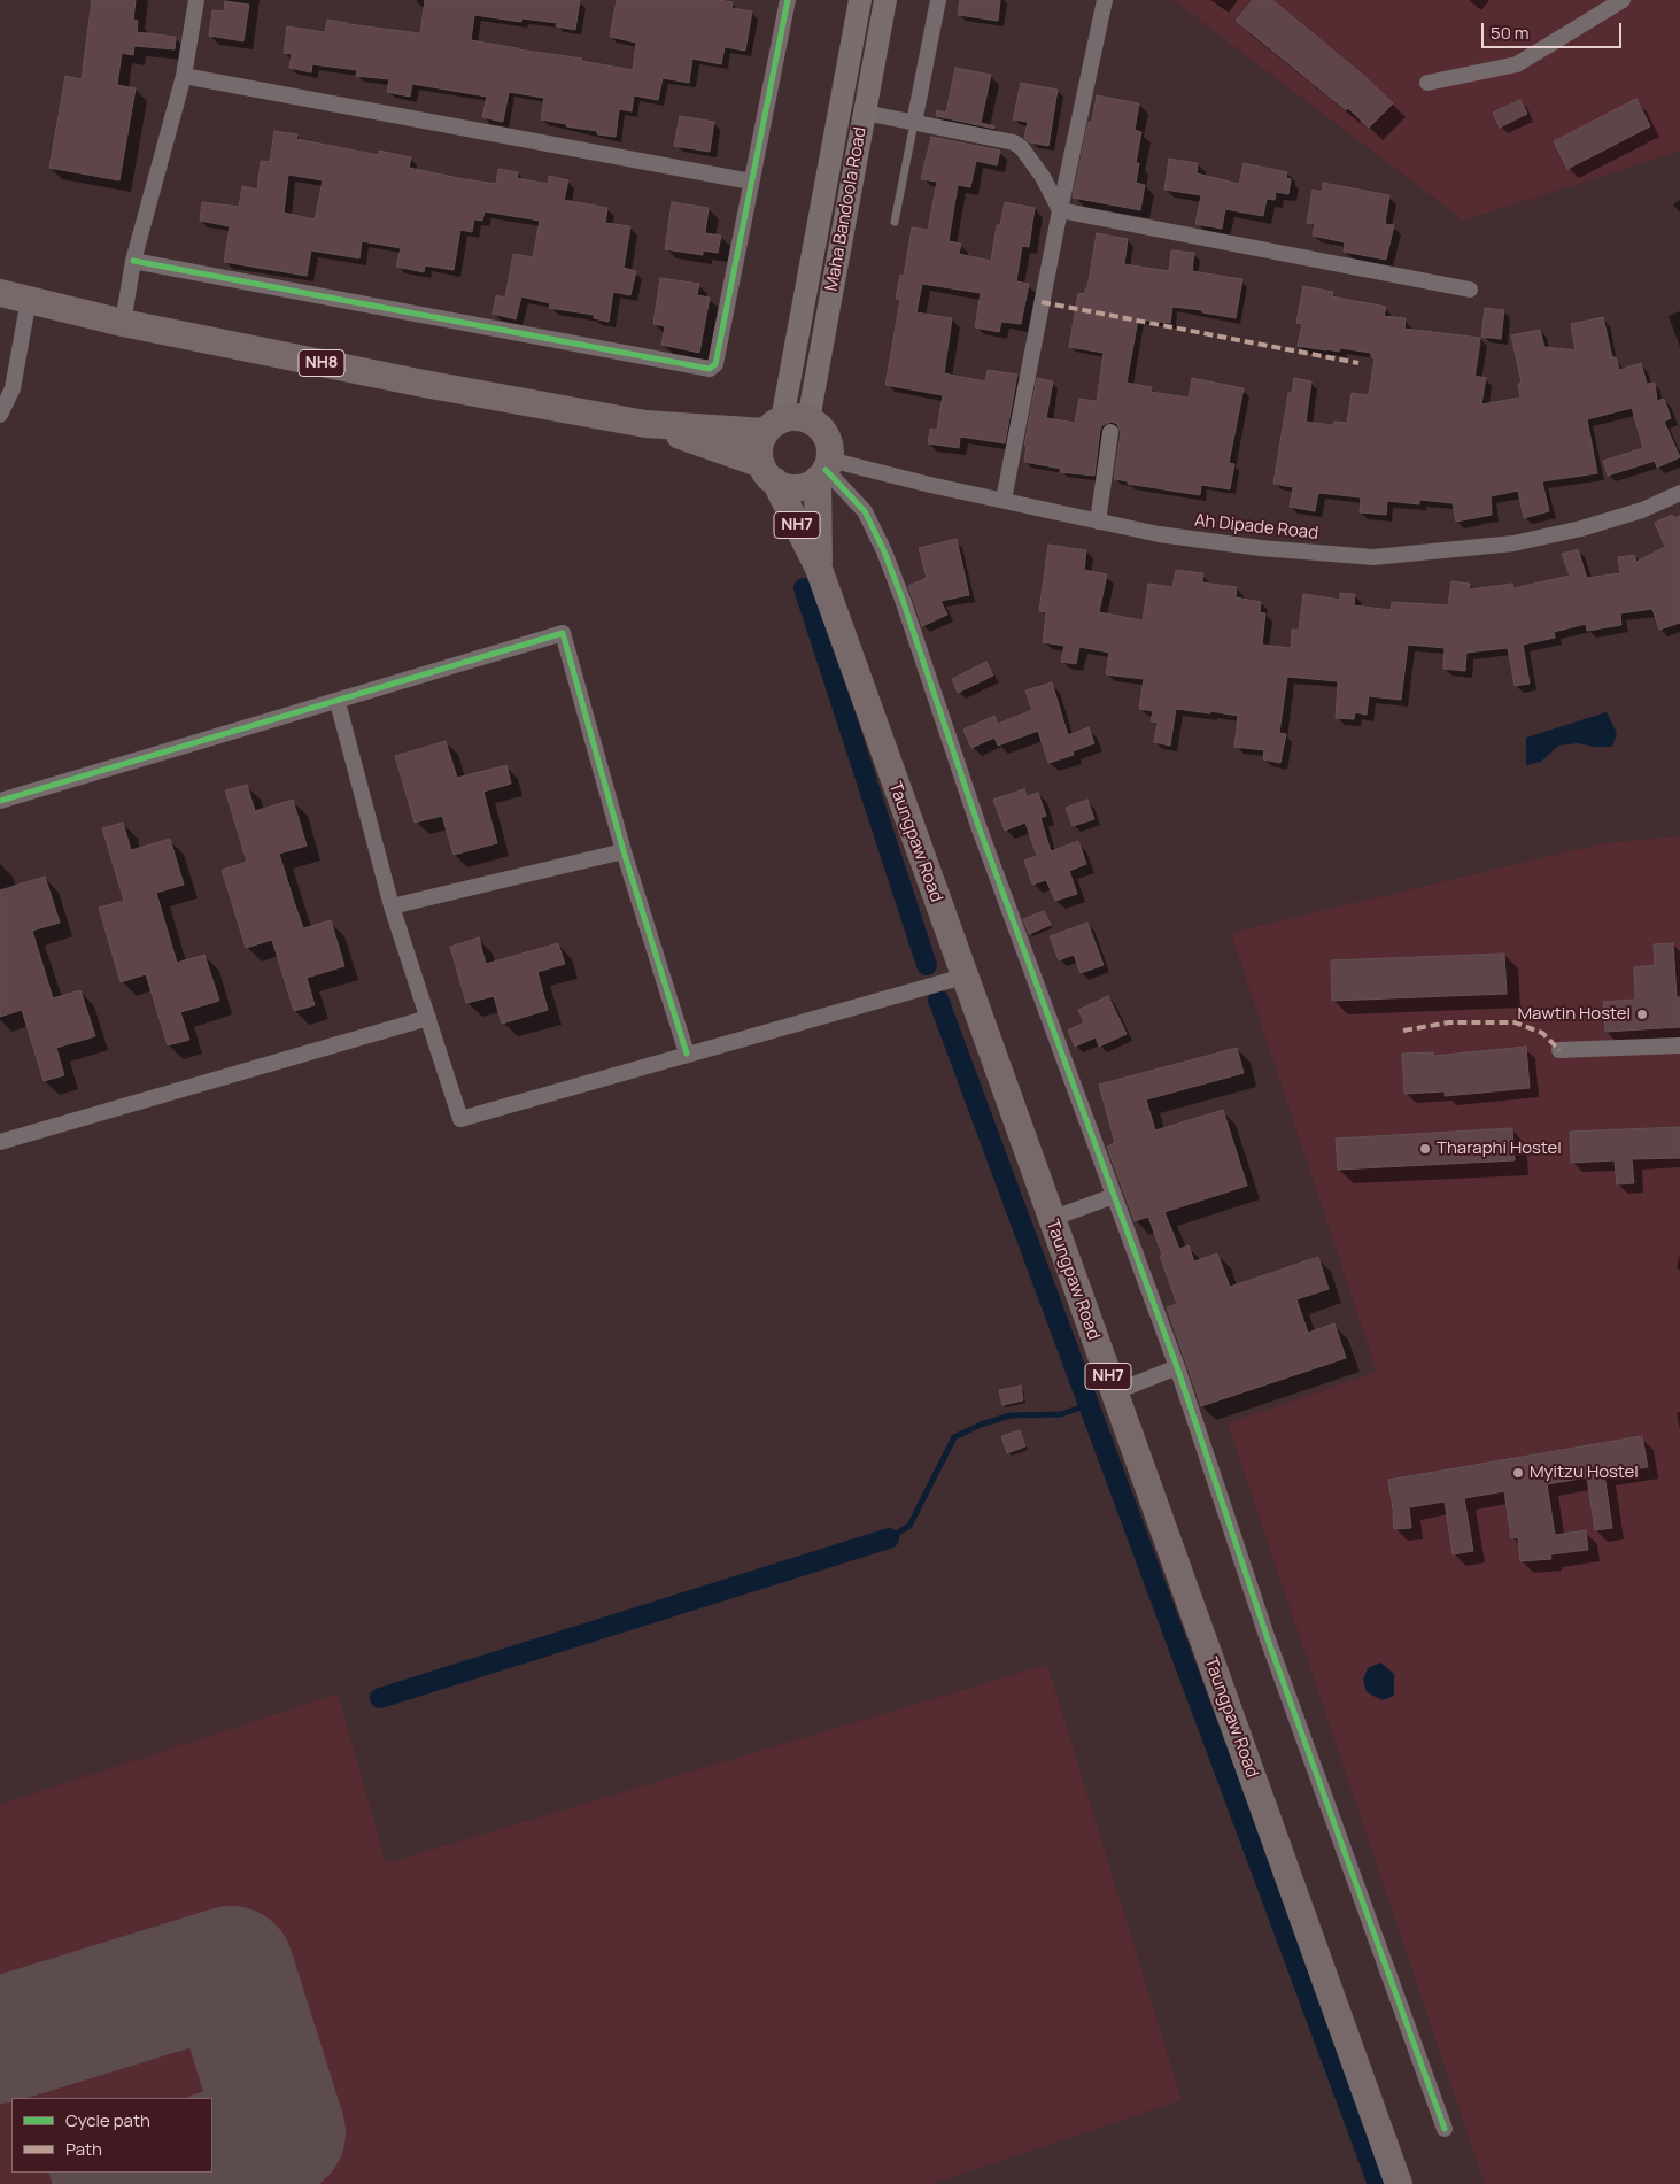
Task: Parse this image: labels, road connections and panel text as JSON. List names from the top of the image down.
{
  "streets": {
    "highway": ["NH8", "NH7", "Taungpaw Road"],
    "main road": ["Maha Bandoola Road"],
    "street": ["Ah Dipade Road"]
  },
  "crossings": [
    ["Maha Bandoola Road", "NH8"],
    ["Maha Bandoola Road", "Ah Dipade Road"],
    ["Maha Bandoola Road", "Taungpaw Road"],
    ["NH8", "Ah Dipade Road"],
    ["NH8", "Taungpaw Road"],
    ["Ah Dipade Road", "Taungpaw Road"]
  ],
  "places": ["Mawtin Hostel", "Tharaphi Hostel", "Myitzu Hostel"],
  "legend": ["Cycle path", "Path"],
  "scale_bar": "50 m"
}
